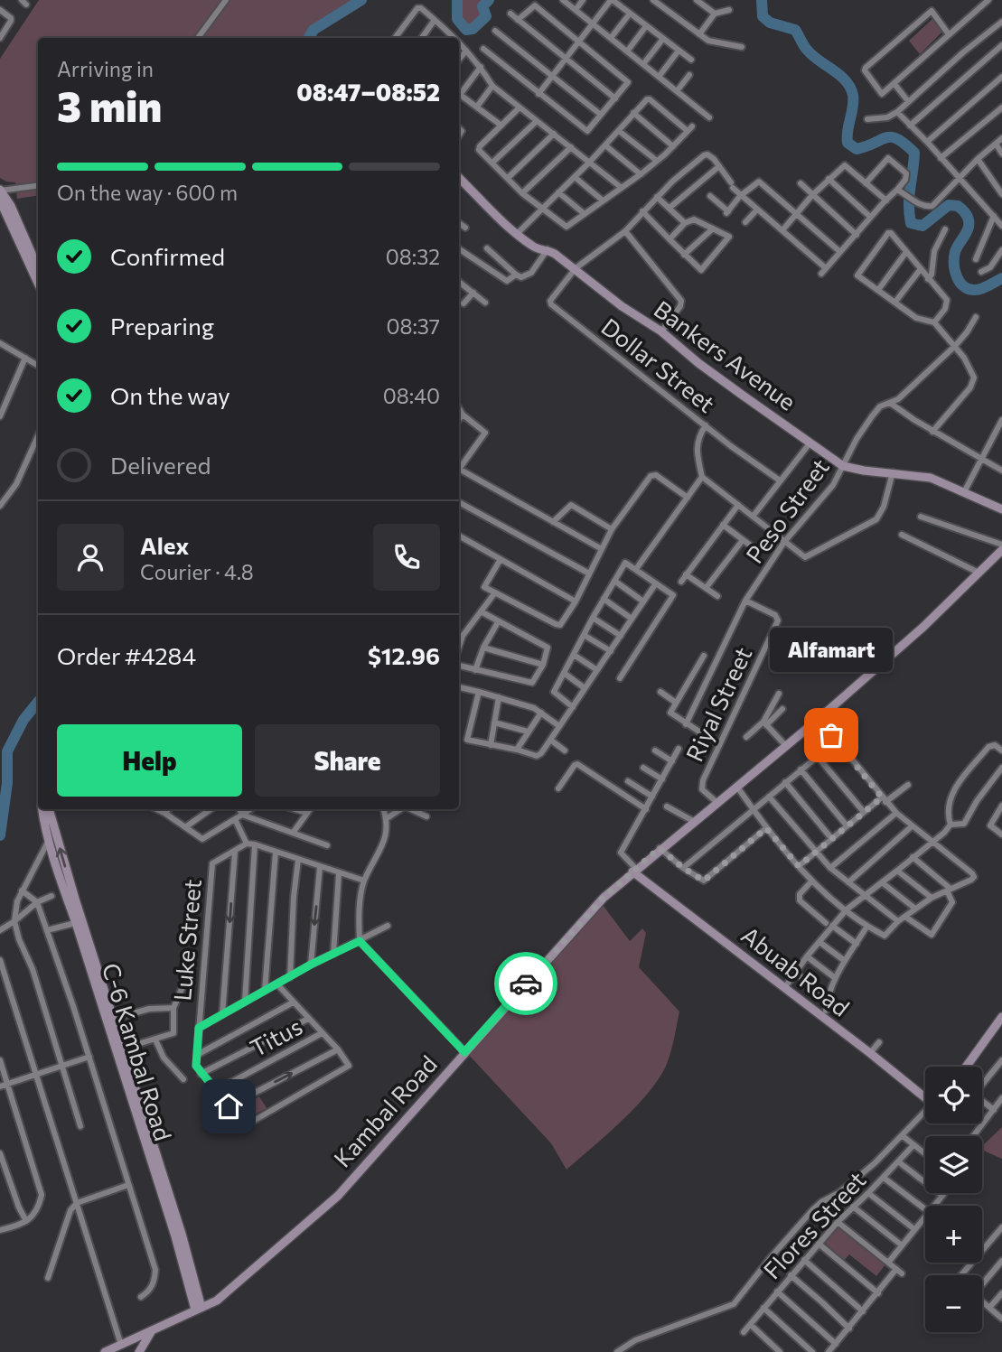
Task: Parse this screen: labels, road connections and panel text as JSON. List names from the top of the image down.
{
  "streets": {
    "main road": [
      "Bankers Avenue",
      "Abuab Road",
      "C-6 Kambal Road",
      "Kambal Road"
    ],
    "street": [
      "Dollar Street",
      "Peso Street",
      "Riyal Street",
      "Luke Street",
      "Titus",
      "Flores Street"
    ]
  },
  "crossings": [
    ["Bankers Avenue", "Dollar Street"],
    ["Bankers Avenue", "Peso Street"],
    ["Peso Street", "Riyal Street"],
    ["Riyal Street", "Kambal Road"],
    ["Luke Street", "Titus"],
    ["Abuab Road", "Kambal Road"],
    ["C-6 Kambal Road", "Kambal Road"]
  ],
  "places": ["Alfamart"],
  "page": {
    "heading": ["3 min", "Arriving in", "08:47–08:52"],
    "panel": [
      "Alex",
      "Courier · 4.8",
      "Order #4284",
      "$12.96"
    ],
    "bar": "On the way · 600 m",
    "list": [
      ["Confirmed", "08:32"],
      ["Preparing", "08:37"],
      ["On the way", "08:40"],
      "Delivered"
    ],
    "bubble": "Alfamart",
    "buttons": ["Help", "Share"],
    "map_buttons": ["+", "−"]
  }
}
